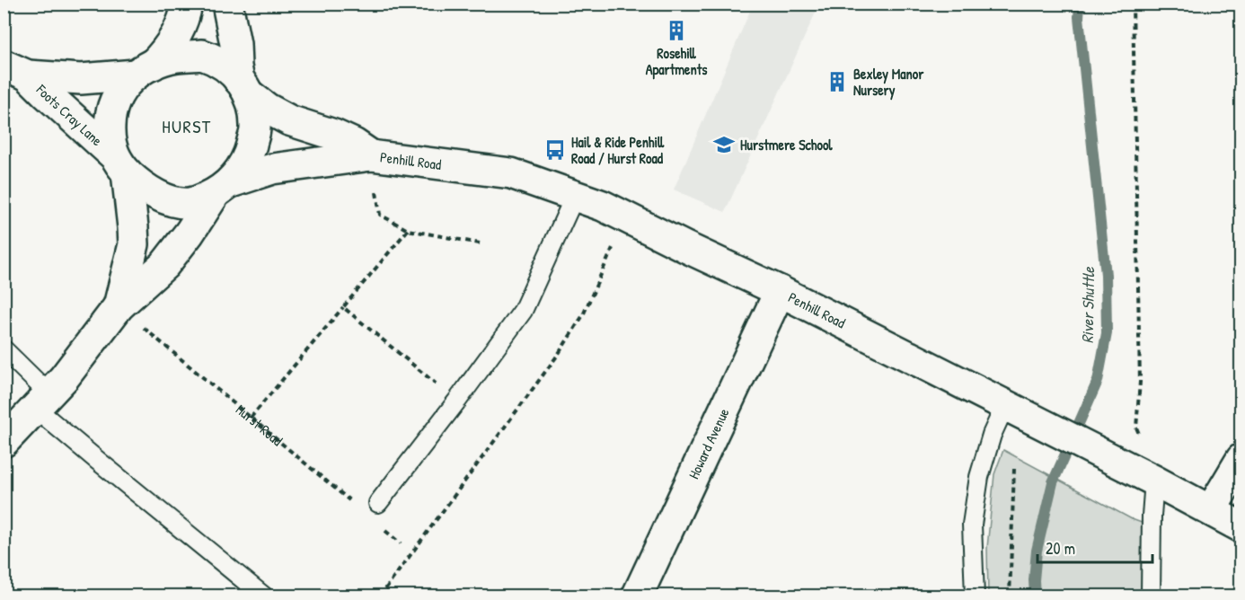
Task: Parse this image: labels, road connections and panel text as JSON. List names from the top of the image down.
{
  "streets": {
    "main road": ["Foots Cray Lane", "Penhill Road", "Howard Avenue"],
    "path": ["Hurst Road"]
  },
  "crossings": [
    ["Foots Cray Lane", "Penhill Road"],
    ["Penhill Road", "Howard Avenue"]
  ],
  "districts": ["HURST"],
  "water": ["River Shuttle"],
  "places": {
    "building": ["Rosehill Apartments", "Bexley Manor Nursery"],
    "school or university": ["Hurstmere School"],
    "bus stop": ["Hail & Ride Penhill Road / Hurst Road"]
  },
  "scale_bar": "20 m"
}
